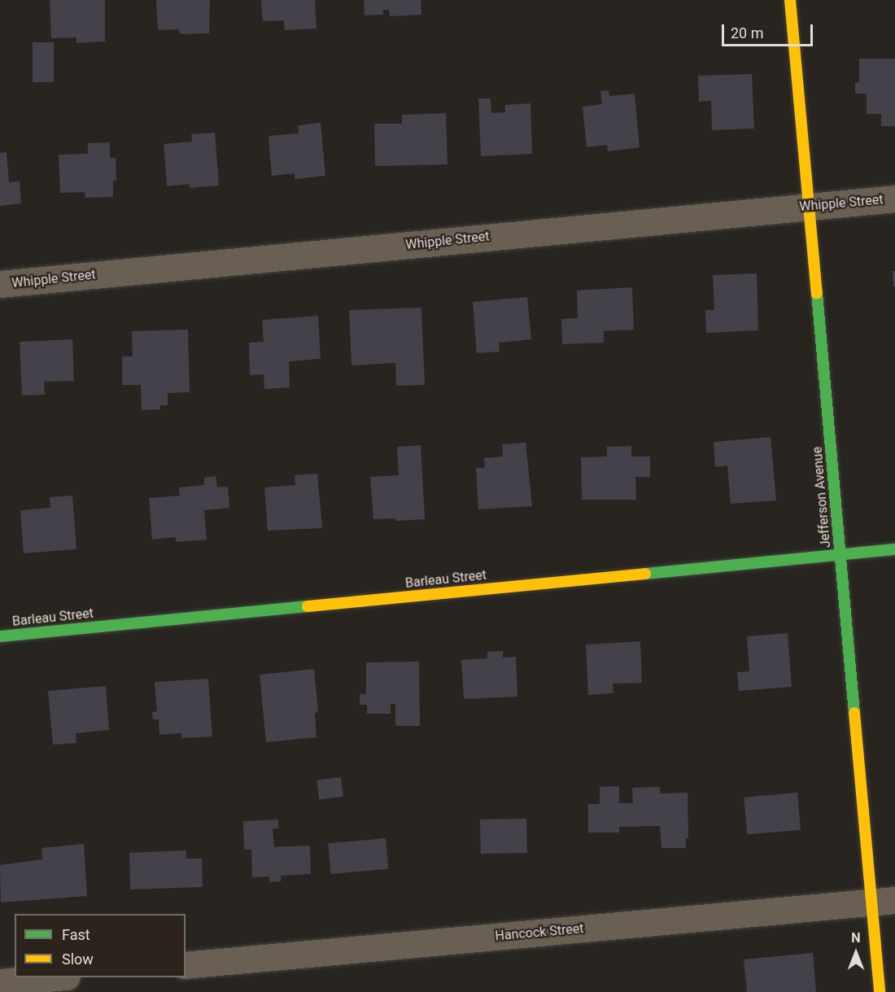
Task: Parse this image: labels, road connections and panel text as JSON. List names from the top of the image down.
{
  "streets": {
    "street": [
      "Whipple Street",
      "Jefferson Avenue",
      "Barleau Street",
      "Hancock Street"
    ]
  },
  "crossings": [
    ["Whipple Street", "Jefferson Avenue"],
    ["Jefferson Avenue", "Barleau Street"],
    ["Jefferson Avenue", "Hancock Street"]
  ],
  "legend": ["Fast", "Slow"],
  "scale_bar": "20 m",
  "north": "top"
}
